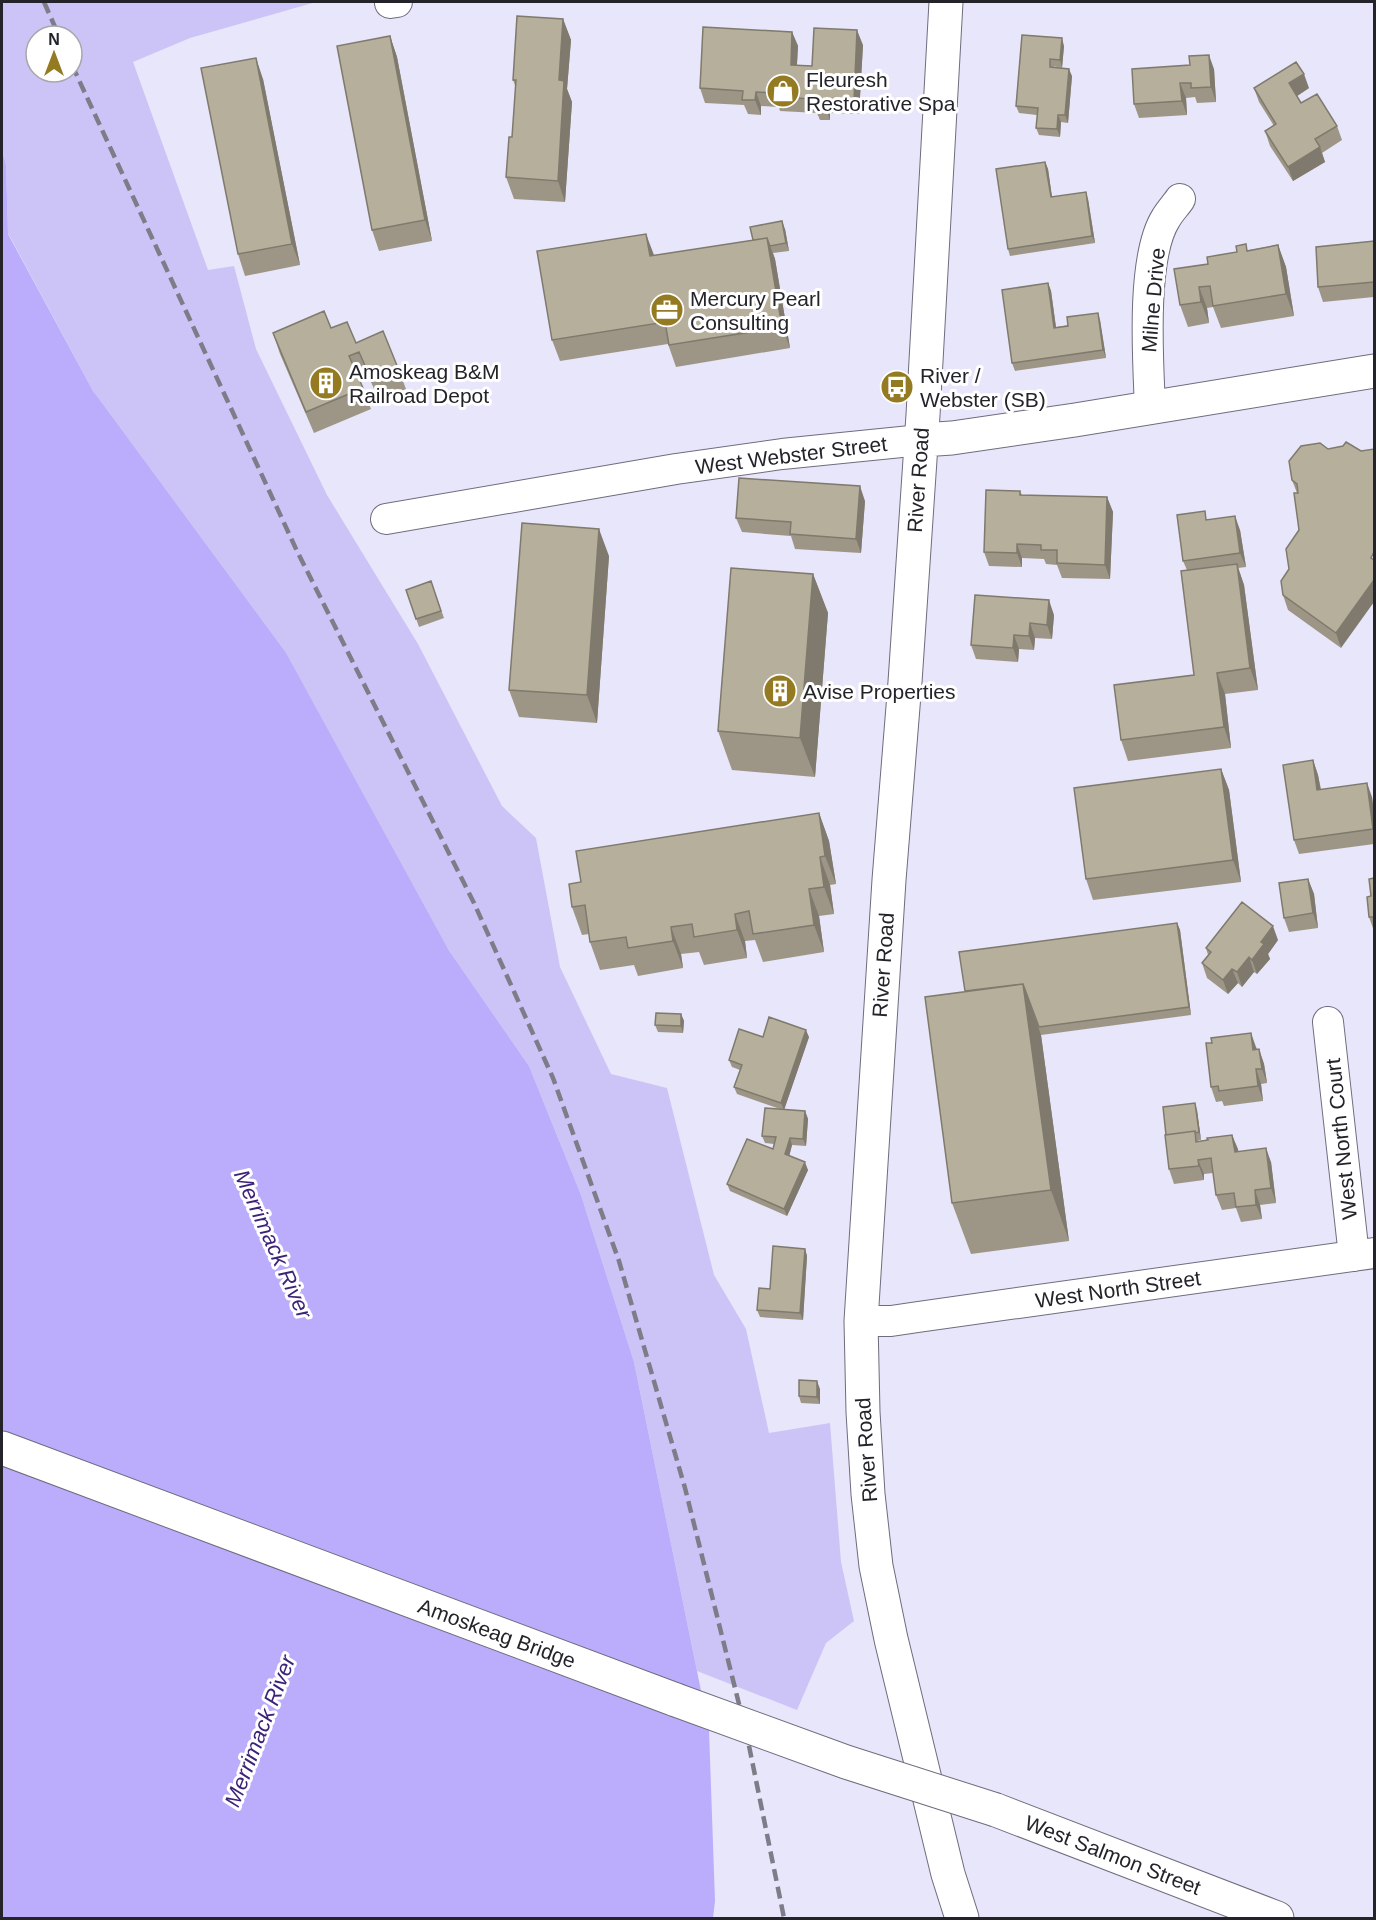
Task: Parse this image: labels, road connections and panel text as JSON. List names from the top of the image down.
{
  "streets": {
    "street": [
      "Milne Drive",
      "West Webster Street",
      "River Road",
      "West North Court",
      "West North Street",
      "Amoskeag Bridge",
      "West Salmon Street"
    ]
  },
  "crossings": [
    ["Milne Drive", "West Webster Street"],
    ["West Webster Street", "River Road"],
    ["River Road", "West North Street"],
    ["West North Court", "West North Street"],
    ["Amoskeag Bridge", "West Salmon Street"]
  ],
  "water": ["Merrimack River"],
  "places": {
    "shop": ["Fleuresh Restorative Spa"],
    "office": ["Mercury Pearl Consulting"],
    "building": ["Amoskeag B&M Railroad Depot", "Avise Properties"],
    "bus stop": ["River / Webster (SB)"]
  },
  "north": "top"
}
